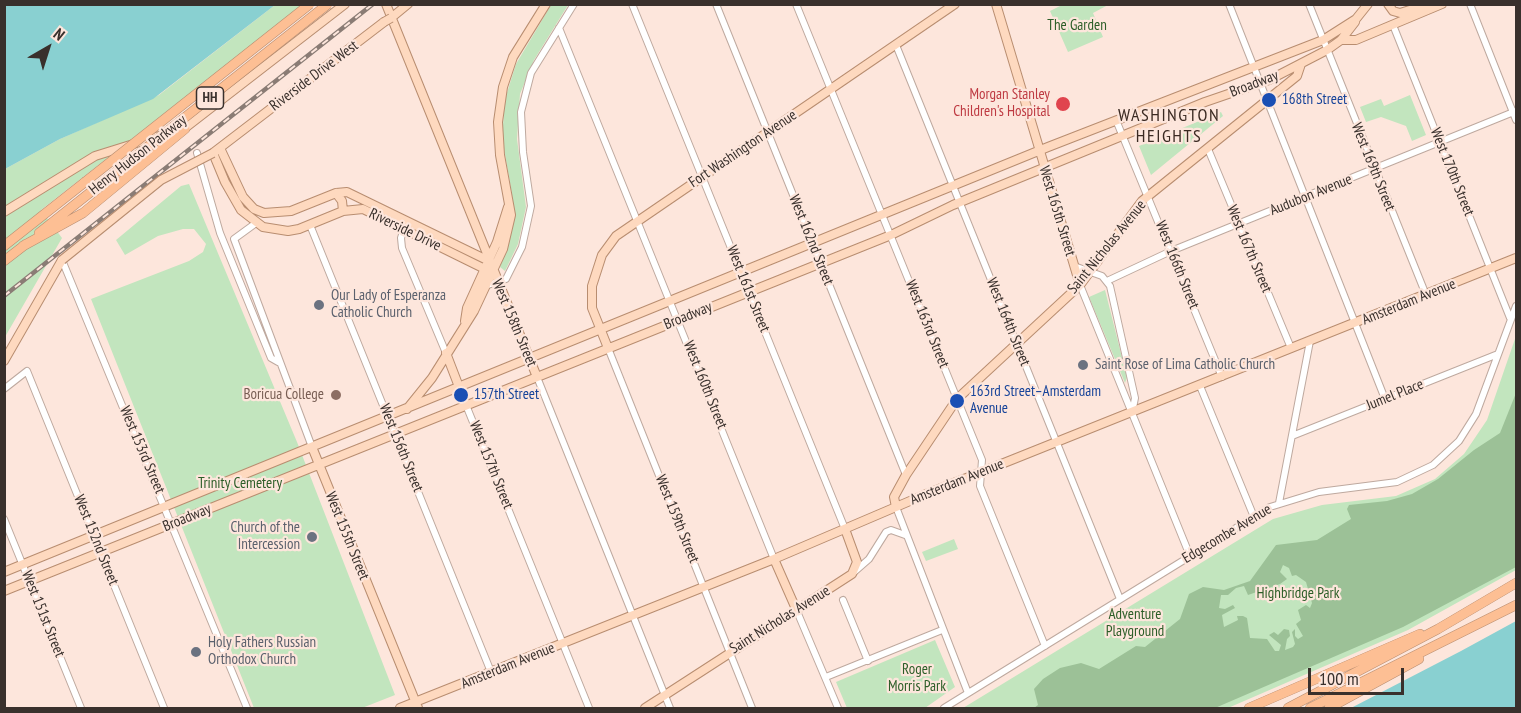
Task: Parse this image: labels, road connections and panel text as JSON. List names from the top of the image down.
{
  "streets": {
    "highway": ["HH", "Henry Hudson Parkway"],
    "main road": [
      "Riverside Drive West",
      "Broadway",
      "Fort Washington Avenue",
      "West 165th Street",
      "Riverside Drive",
      "Saint Nicholas Avenue",
      "West 161st Street",
      "Amsterdam Avenue",
      "West 158th Street",
      "West 160th Street",
      "West 157th Street",
      "West 159th Street",
      "West 155th Street"
    ],
    "street": [
      "West 169th Street",
      "West 170th Street",
      "Audubon Avenue",
      "West 162nd Street",
      "West 167th Street",
      "West 166th Street",
      "West 164th Street",
      "West 163rd Street",
      "Jumel Place",
      "West 156th Street",
      "West 153rd Street",
      "Edgecombe Avenue",
      "West 152nd Street",
      "West 151st Street"
    ]
  },
  "crossings": [
    ["Broadway", "Fort Washington Avenue"],
    ["Broadway", "West 169th Street"],
    ["Broadway", "West 165th Street"],
    ["Broadway", "West 162nd Street"],
    ["Broadway", "Saint Nicholas Avenue"],
    ["Broadway", "West 166th Street"],
    ["Broadway", "West 161st Street"],
    ["Broadway", "West 164th Street"],
    ["Broadway", "West 158th Street"],
    ["Broadway", "West 163rd Street"],
    ["Broadway", "West 160th Street"],
    ["Broadway", "West 156th Street"],
    ["Broadway", "West 153rd Street"],
    ["Broadway", "West 157th Street"],
    ["Broadway", "West 159th Street"],
    ["Broadway", "West 155th Street"],
    ["Broadway", "West 152nd Street"],
    ["Broadway", "West 151st Street"],
    ["Fort Washington Avenue", "West 162nd Street"],
    ["Fort Washington Avenue", "West 161st Street"],
    ["Fort Washington Avenue", "West 164th Street"],
    ["Fort Washington Avenue", "West 163rd Street"],
    ["Fort Washington Avenue", "West 160th Street"],
    ["Fort Washington Avenue", "West 159th Street"],
    ["West 169th Street", "Audubon Avenue"],
    ["West 169th Street", "Amsterdam Avenue"],
    ["West 170th Street", "Audubon Avenue"],
    ["West 170th Street", "Amsterdam Avenue"],
    ["West 170th Street", "Edgecombe Avenue"],
    ["Audubon Avenue", "West 165th Street"],
    ["Audubon Avenue", "West 167th Street"],
    ["Audubon Avenue", "West 166th Street"],
    ["West 165th Street", "Saint Nicholas Avenue"],
    ["West 165th Street", "Amsterdam Avenue"],
    ["West 165th Street", "Edgecombe Avenue"],
    ["Riverside Drive", "West 158th Street"],
    ["Riverside Drive", "West 156th Street"],
    ["Riverside Drive", "West 157th Street"],
    ["Riverside Drive", "West 155th Street"],
    ["West 162nd Street", "Saint Nicholas Avenue"],
    ["Saint Nicholas Avenue", "West 167th Street"],
    ["Saint Nicholas Avenue", "West 166th Street"],
    ["Saint Nicholas Avenue", "West 161st Street"],
    ["Saint Nicholas Avenue", "Amsterdam Avenue"],
    ["Saint Nicholas Avenue", "West 164th Street"],
    ["Saint Nicholas Avenue", "West 158th Street"],
    ["Saint Nicholas Avenue", "West 163rd Street"],
    ["Saint Nicholas Avenue", "West 160th Street"],
    ["Saint Nicholas Avenue", "West 159th Street"],
    ["West 167th Street", "Amsterdam Avenue"],
    ["West 166th Street", "Amsterdam Avenue"],
    ["West 161st Street", "Amsterdam Avenue"],
    ["Amsterdam Avenue", "West 164th Street"],
    ["Amsterdam Avenue", "West 158th Street"],
    ["Amsterdam Avenue", "West 163rd Street"],
    ["Amsterdam Avenue", "West 160th Street"],
    ["Amsterdam Avenue", "West 156th Street"],
    ["Amsterdam Avenue", "West 157th Street"],
    ["Amsterdam Avenue", "West 159th Street"],
    ["Amsterdam Avenue", "West 155th Street"],
    ["West 164th Street", "Edgecombe Avenue"],
    ["West 163rd Street", "Edgecombe Avenue"],
    ["Jumel Place", "Edgecombe Avenue"]
  ],
  "districts": ["WASHINGTON HEIGHTS"],
  "parks": [
    "The Garden",
    "Trinity Cemetery",
    "Highbridge Park",
    "Adventure Playground",
    "Roger Morris Park"
  ],
  "places": [
    "168th Street",
    "Morgan Stanley Children's Hospital",
    "Our Lady of Esperanza Catholic Church",
    "Saint Rose of Lima Catholic Church",
    "Boricua College",
    "157th Street",
    "163rd Street–Amsterdam Avenue",
    "Church of the Intercession",
    "Holy Fathers Russian Orthodox Church"
  ],
  "scale_bar": "100 m",
  "north": "top right"
}
